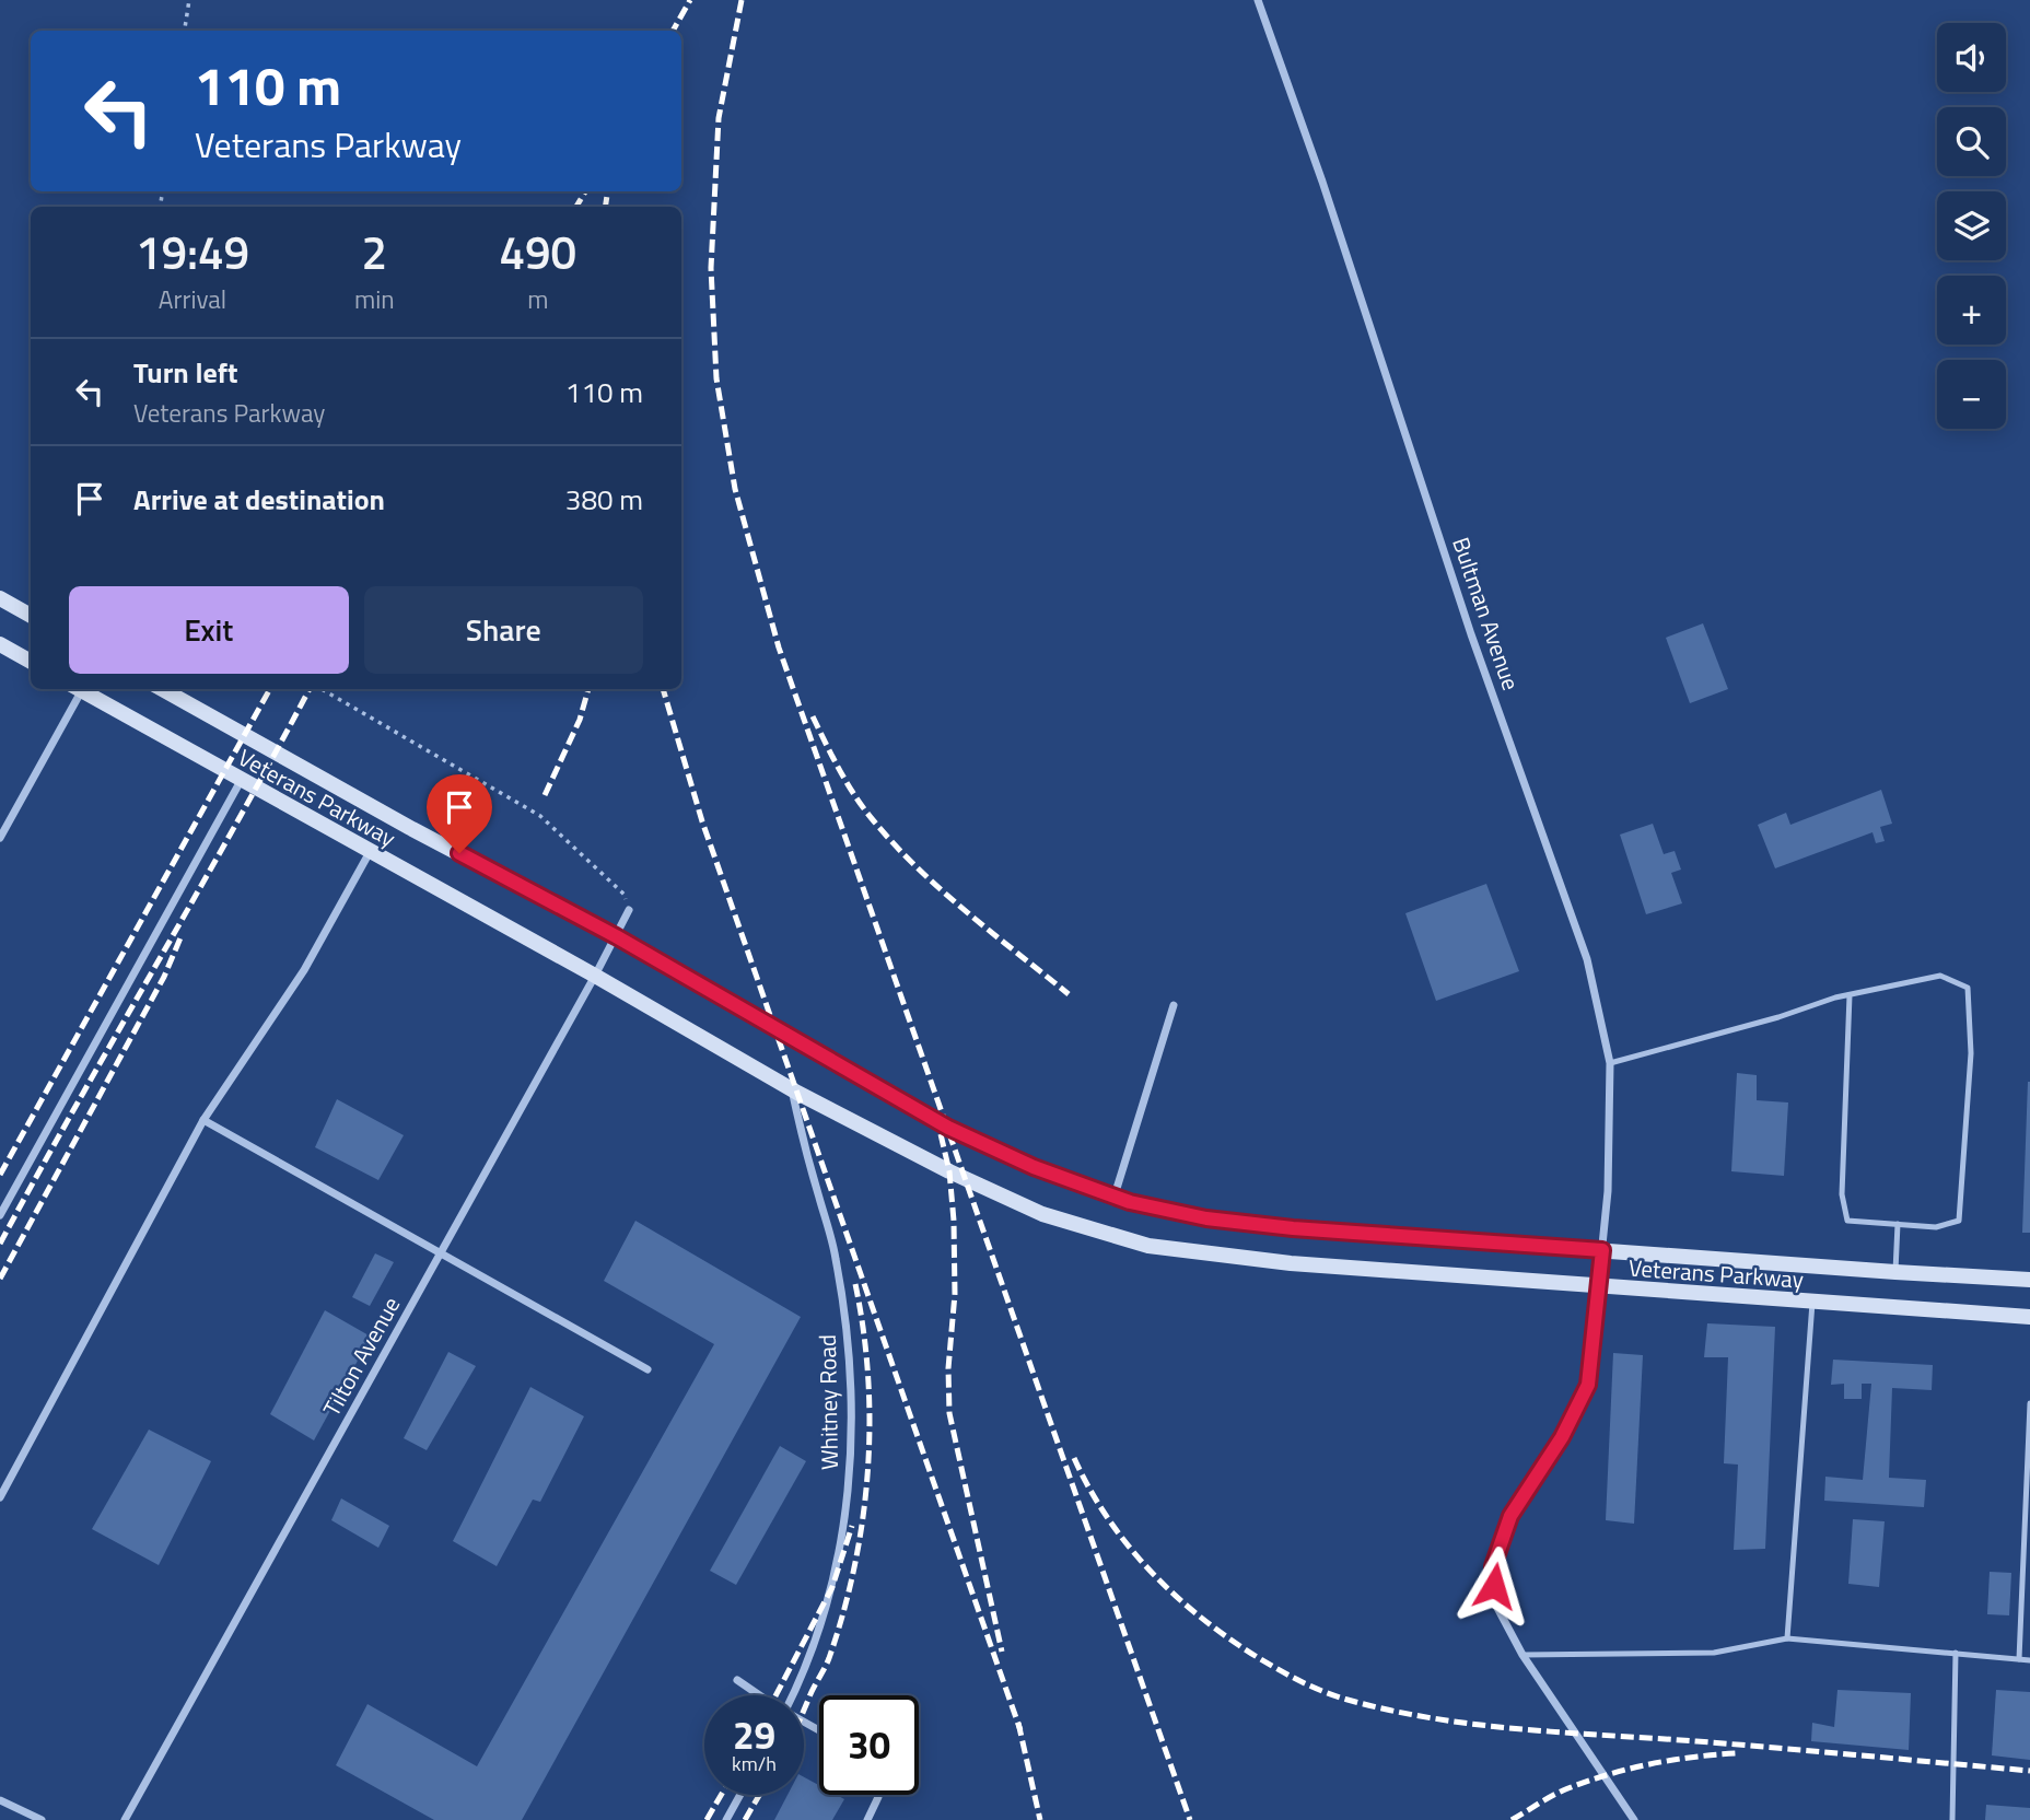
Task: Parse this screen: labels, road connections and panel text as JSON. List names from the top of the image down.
{
  "streets": {
    "main road": ["Veterans Parkway"],
    "street": ["Bultman Avenue", "Tilton Avenue", "Whitney Road"]
  },
  "crossings": [
    ["Bultman Avenue", "Veterans Parkway"],
    ["Veterans Parkway", "Tilton Avenue"],
    ["Veterans Parkway", "Whitney Road"]
  ],
  "page": {
    "map_buttons": ["+", "−"],
    "turn": ["110 m", "Veterans Parkway"],
    "eta": [
      "19:49",
      "Arrival",
      "2",
      "min",
      "490",
      "m"
    ],
    "list": [
      {
        "name": "Turn left",
        "note": "Veterans Parkway",
        "value": "110 m"
      },
      {
        "name": "Arrive at destination",
        "value": "380 m"
      }
    ],
    "buttons": ["Exit", "Share"],
    "speed": "29 km/h",
    "limit": "30"
  }
}
